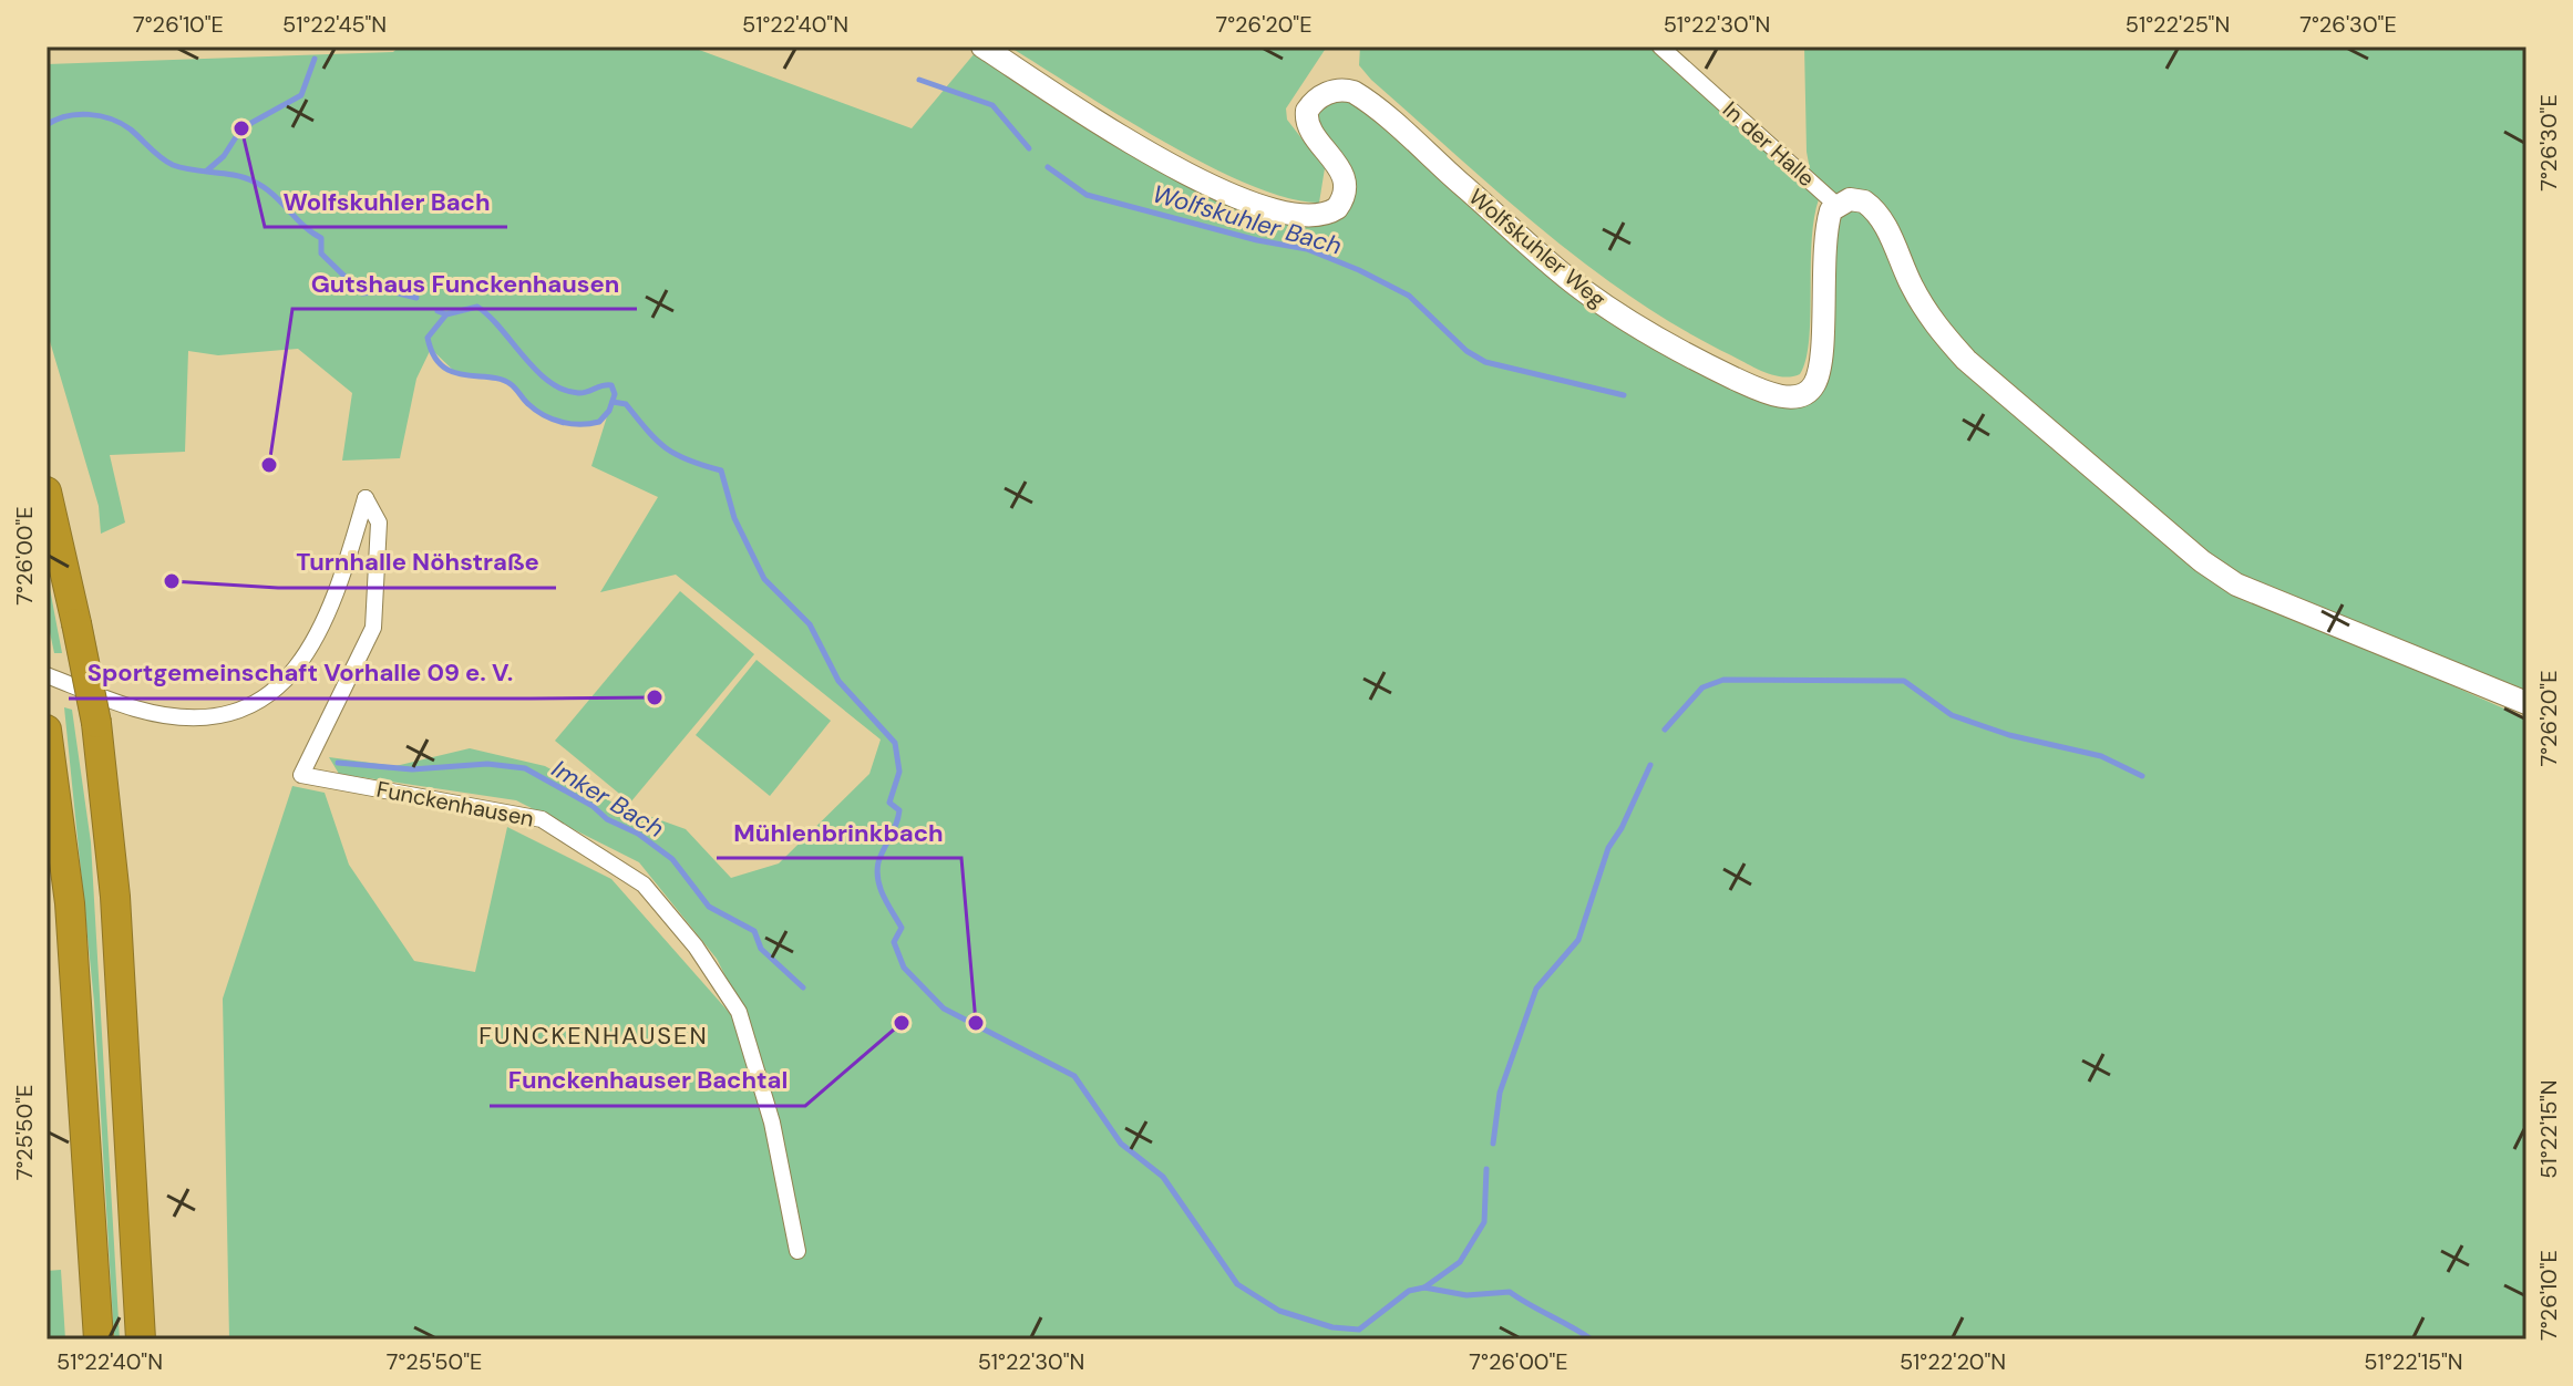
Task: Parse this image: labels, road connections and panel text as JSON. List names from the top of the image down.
{
  "streets": {
    "street": ["In der Halle", "Wolfskuhler Weg", "Funckenhausen"]
  },
  "crossings": [
    ["In der Halle", "Wolfskuhler Weg"]
  ],
  "districts": ["FUNCKENHAUSEN"],
  "water": ["Wolfskuhler Bach", "Imker Bach"],
  "places": [
    "Wolfskuhler Bach",
    "Gutshaus Funckenhausen",
    "Turnhalle Nöhstraße",
    "Sportgemeinschaft Vorhalle 09 e. V.",
    "Funckenhauser Bachtal",
    "Mühlenbrinkbach"
  ],
  "coordinates": [
    "7°26'10\"E",
    "51°22'45\"N",
    "51°22'40\"N",
    "7°26'20\"E",
    "51°22'30\"N",
    "51°22'25\"N",
    "7°26'30\"E",
    "7°26'00\"E",
    "51°22'15\"N",
    "7°25'50\"E",
    "51°22'20\"N"
  ]
}
